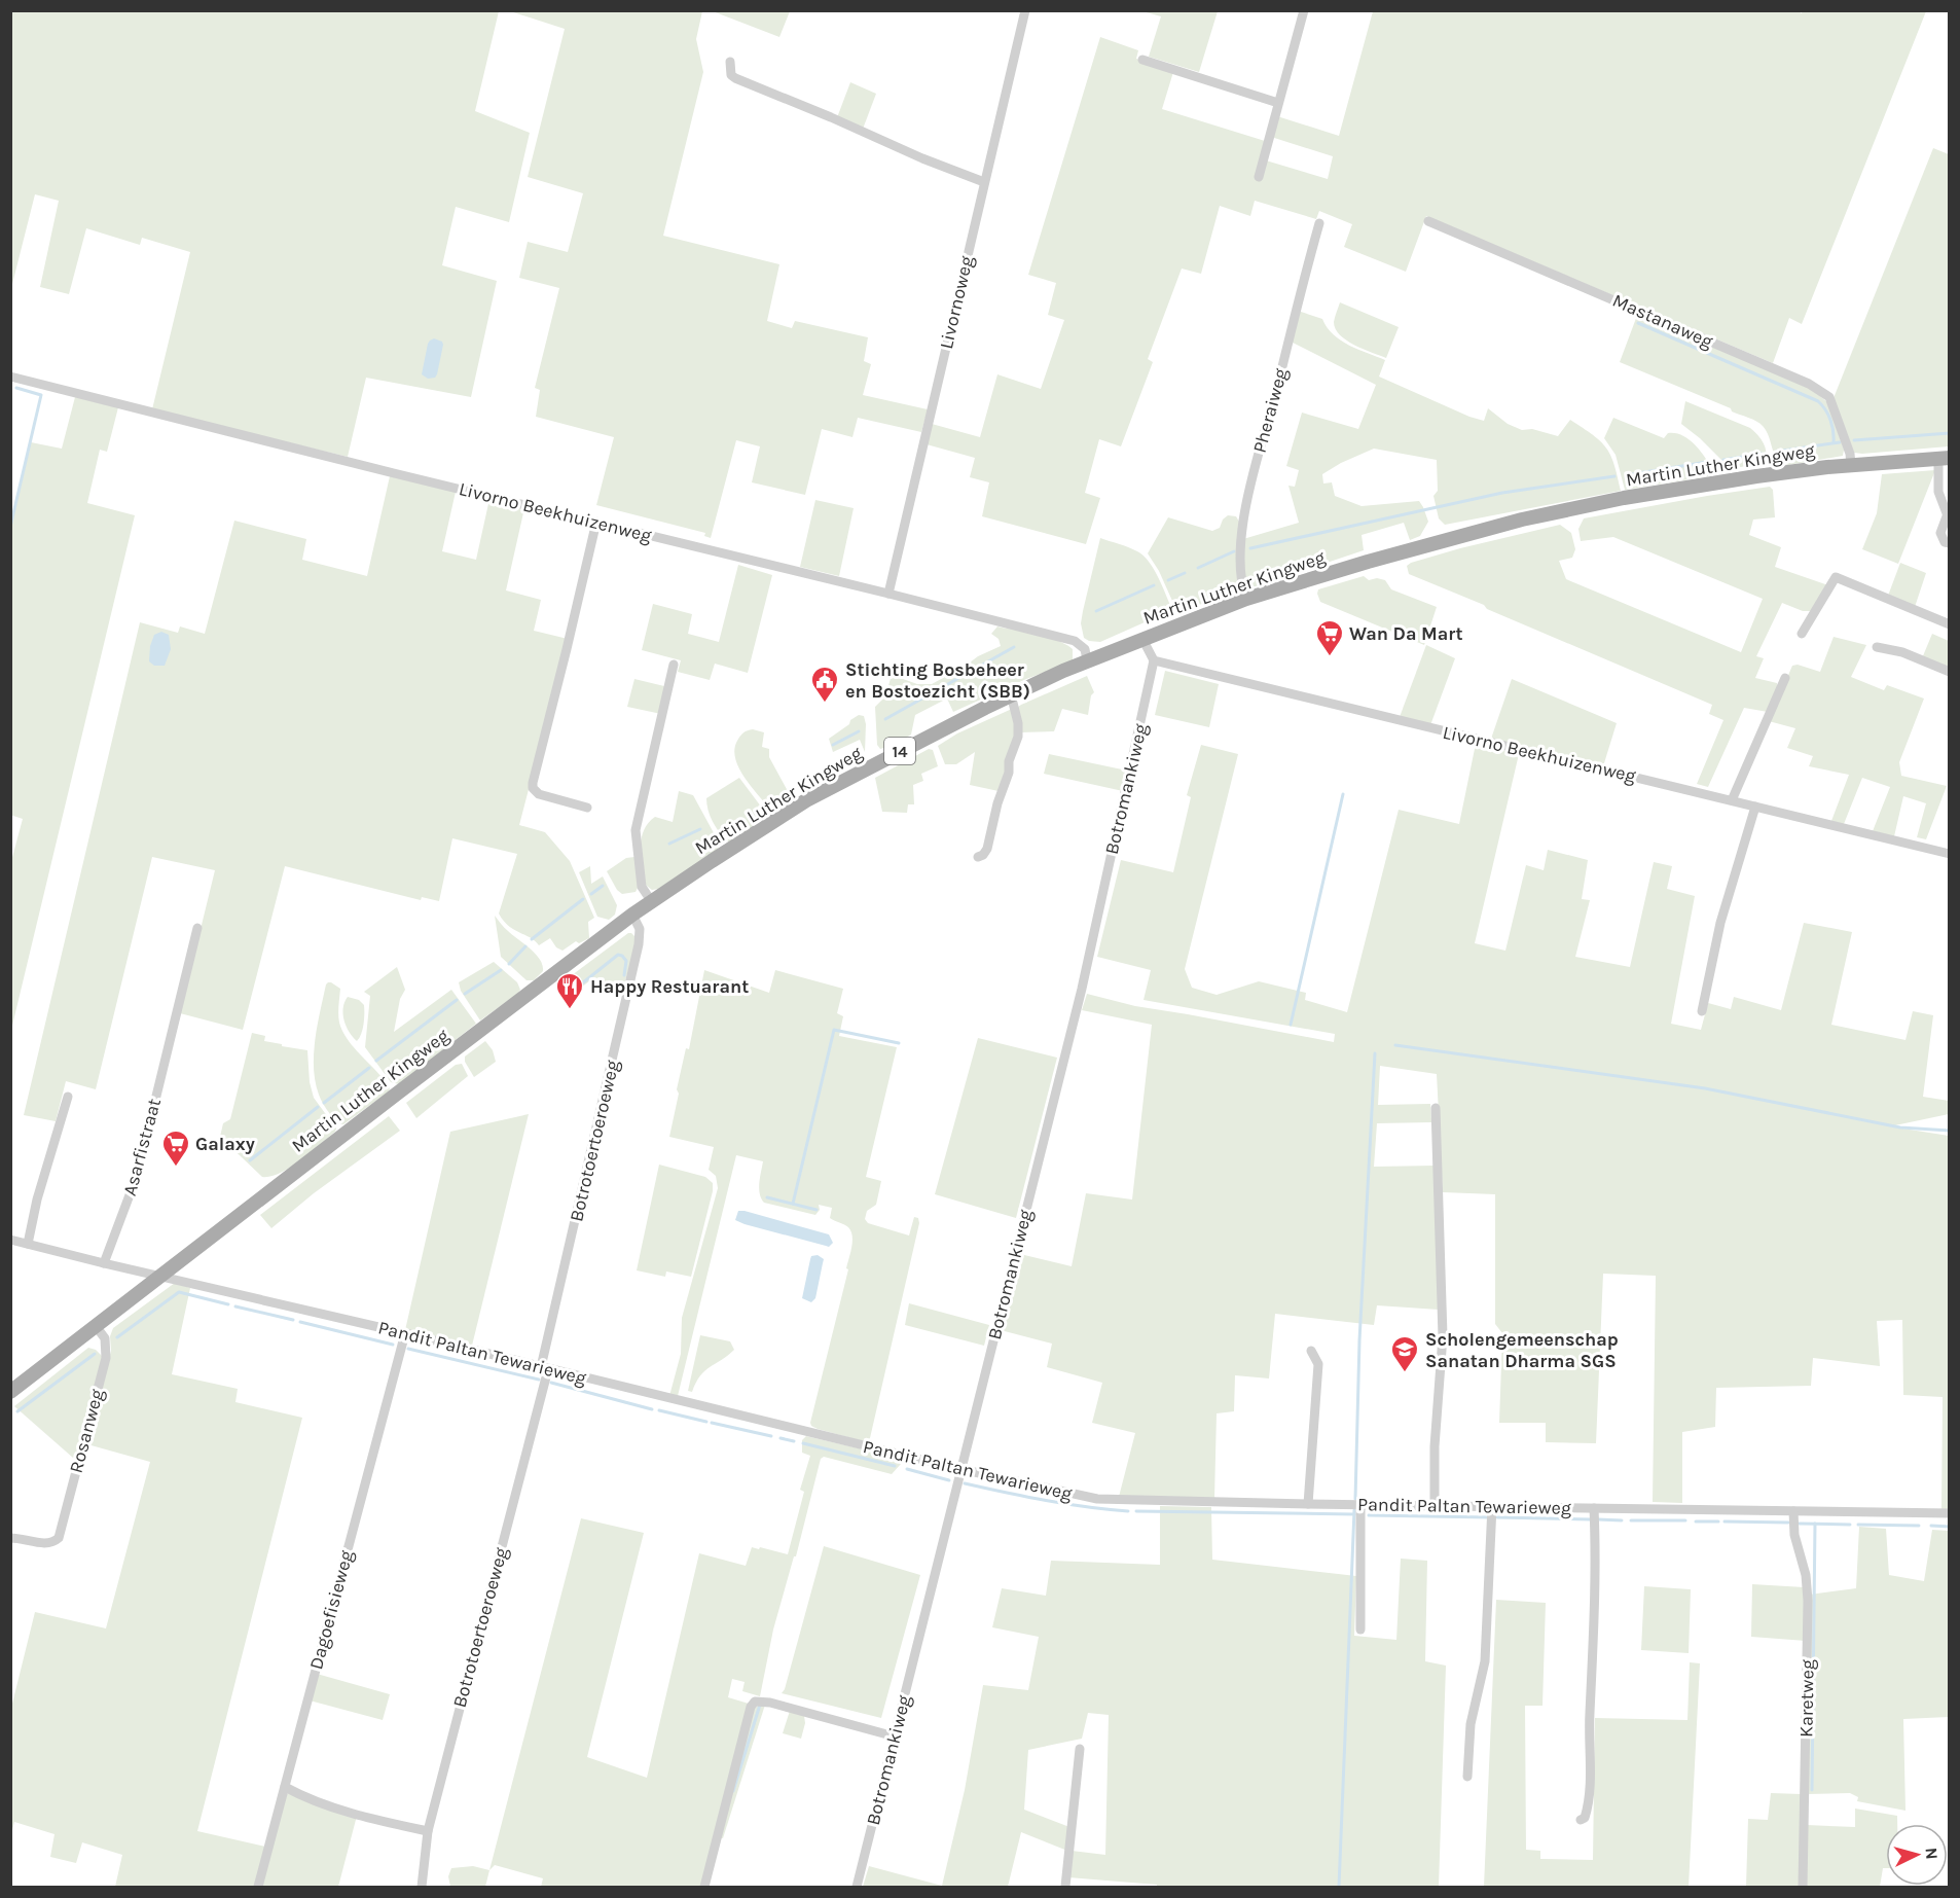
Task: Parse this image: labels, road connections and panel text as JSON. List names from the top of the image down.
{
  "streets": {
    "main road": ["Martin Luther Kingweg", "14"],
    "street": [
      "Livornoweg",
      "Mastanaweg",
      "Pheraiweg",
      "Livorno Beekhuizenweg",
      "Botromankiweg",
      "Botrotoertoeroeweg",
      "Asarfistraat",
      "Pandit Paltan Tewarieweg",
      "Rosanweg",
      "Dagoefisieweg",
      "Karetweg"
    ]
  },
  "crossings": [
    ["Livornoweg", "Livorno Beekhuizenweg"],
    ["Mastanaweg", "Martin Luther Kingweg"],
    ["Pheraiweg", "Martin Luther Kingweg"],
    ["Martin Luther Kingweg", "Livorno Beekhuizenweg"],
    ["Martin Luther Kingweg", "Botrotoertoeroeweg"],
    ["Martin Luther Kingweg", "Pandit Paltan Tewarieweg"],
    ["Martin Luther Kingweg", "Rosanweg"],
    ["Livorno Beekhuizenweg", "Botromankiweg"],
    ["Botromankiweg", "Pandit Paltan Tewarieweg"],
    ["Botrotoertoeroeweg", "Pandit Paltan Tewarieweg"],
    ["Asarfistraat", "Pandit Paltan Tewarieweg"],
    ["Pandit Paltan Tewarieweg", "Dagoefisieweg"],
    ["Pandit Paltan Tewarieweg", "Karetweg"]
  ],
  "places": {
    "supermarket": ["Wan Da Mart", "Galaxy"],
    "public building": ["Stichting Bosbeheer en Bostoezicht (SBB)"],
    "restaurant": ["Happy Restuarant"],
    "school or university": ["Scholengemeenschap Sanatan Dharma SGS"]
  },
  "north": "right"
}
